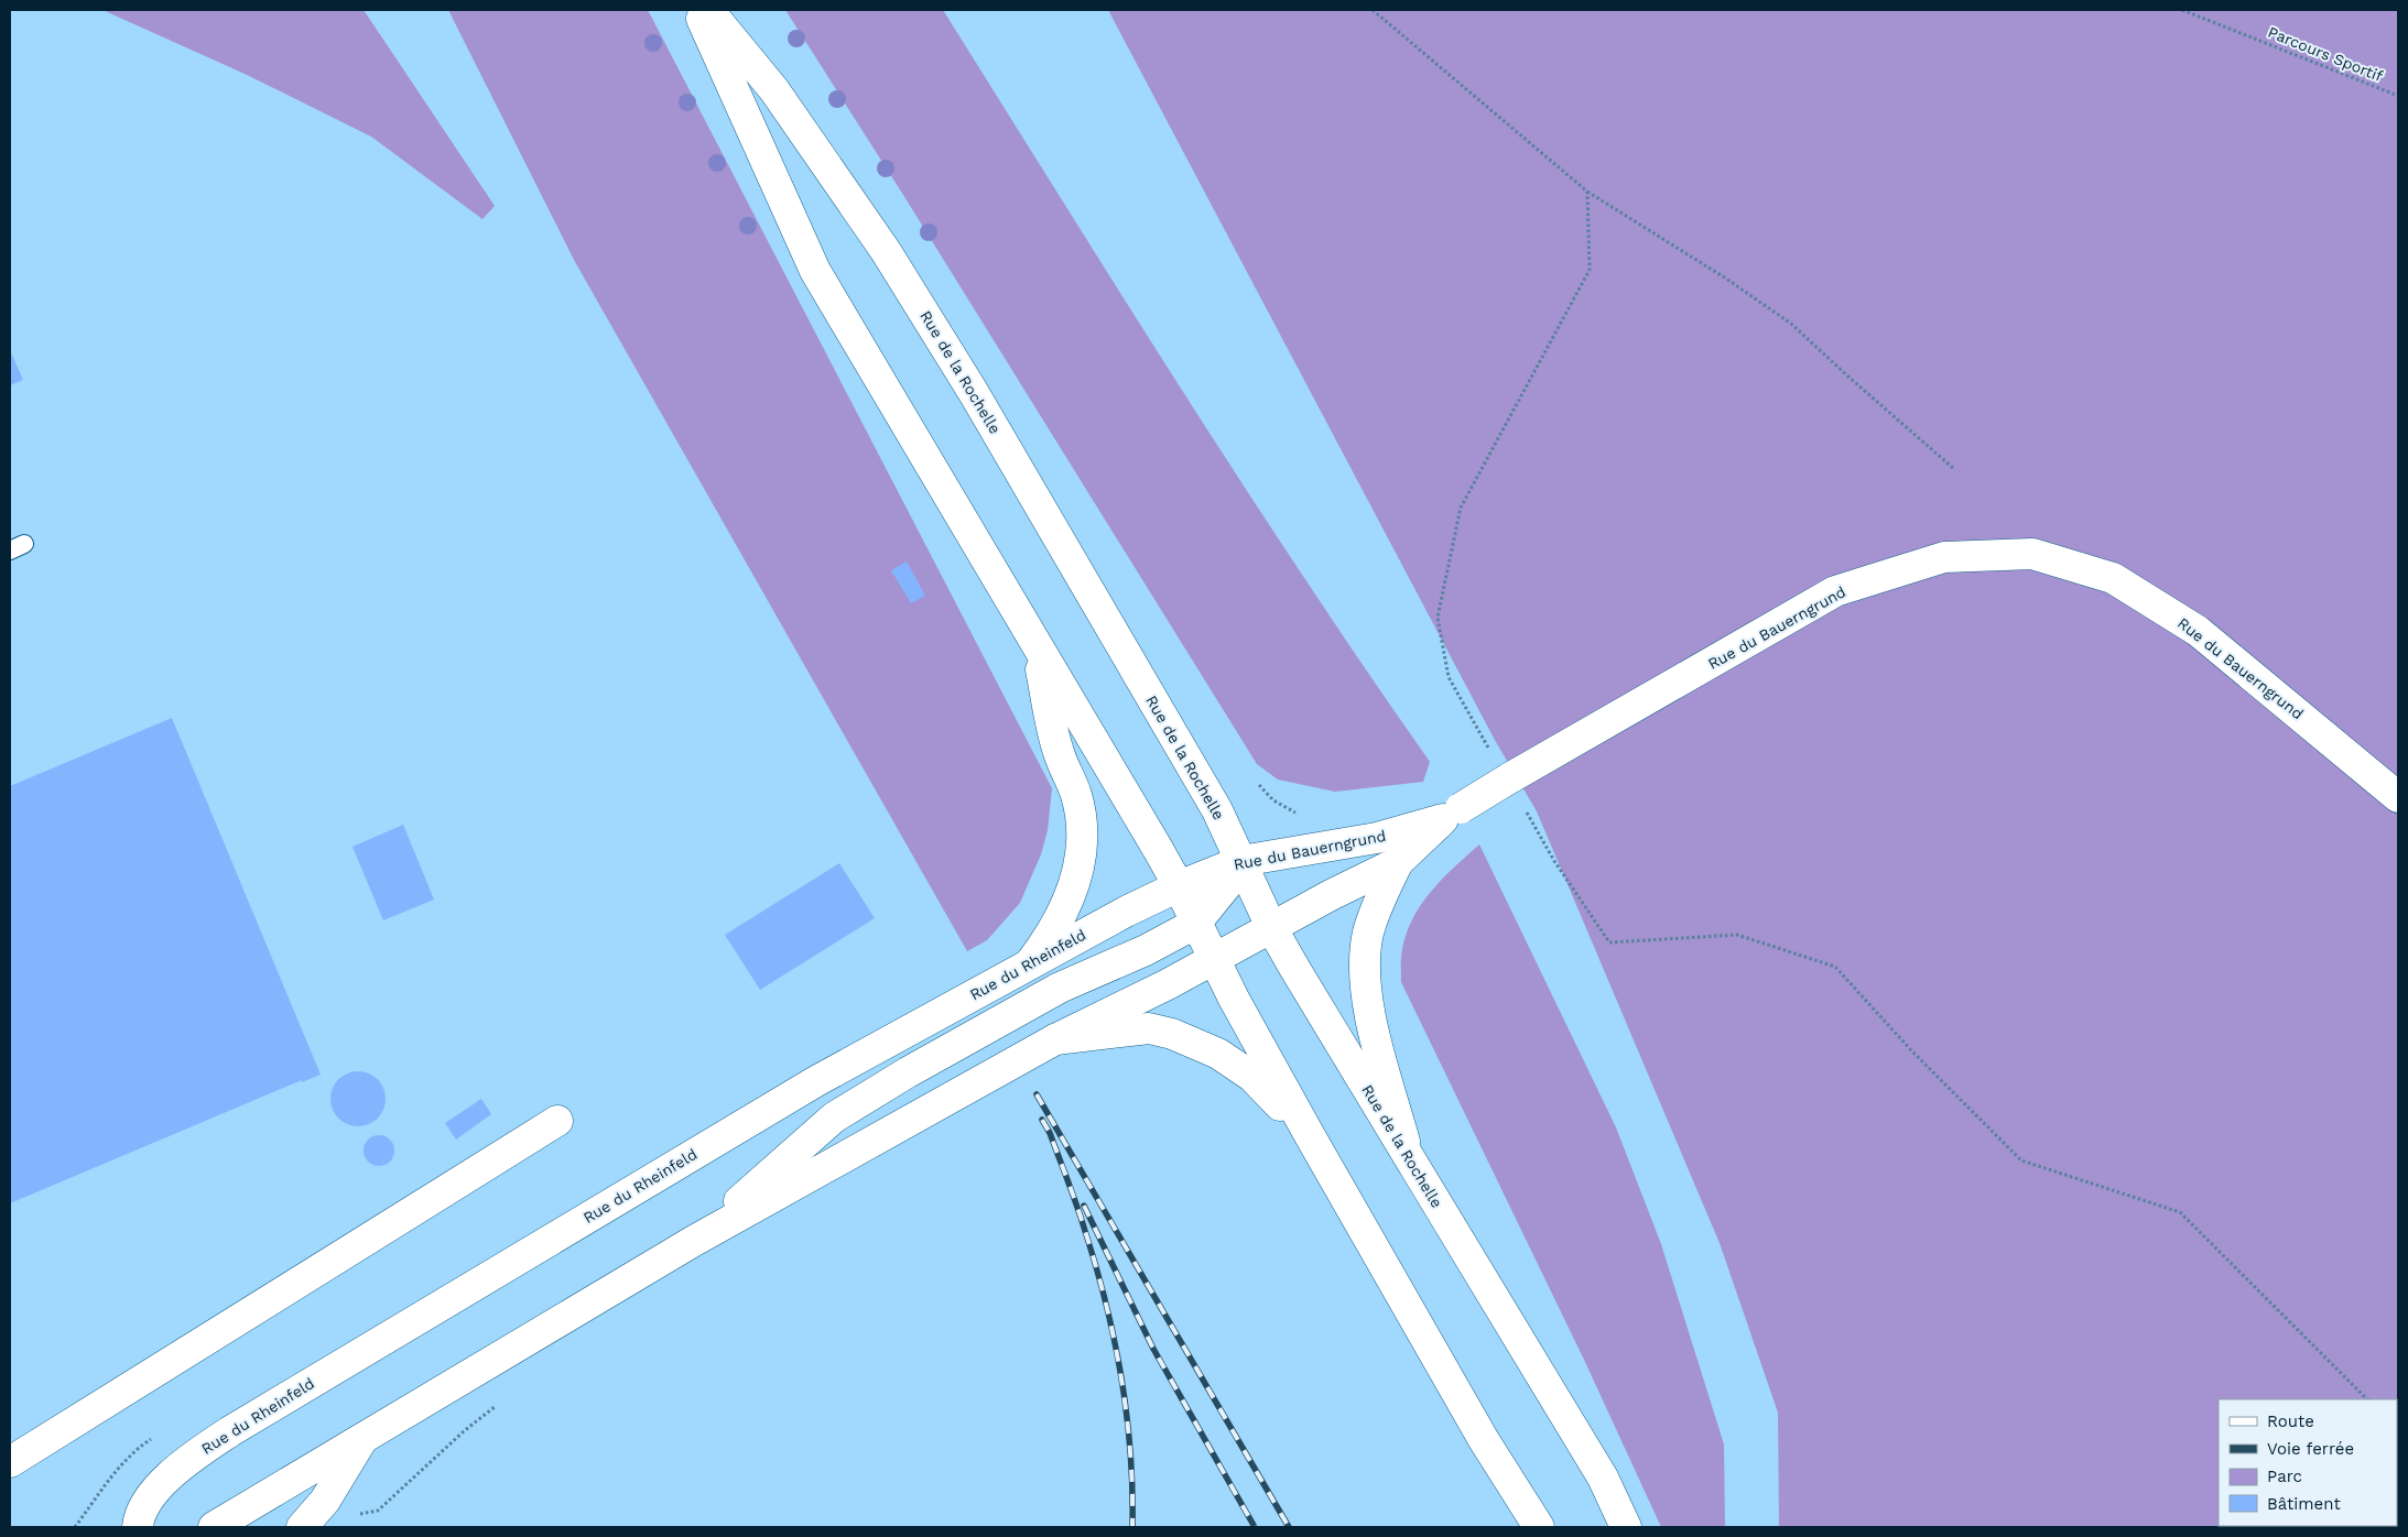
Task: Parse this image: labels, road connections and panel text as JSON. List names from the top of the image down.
{
  "streets": {
    "street": ["Rue de la Rochelle", "Rue du Bauerngrund", "Rue du Rheinfeld"],
    "path": ["Parcours Sportif"]
  },
  "crossings": [
    ["Rue de la Rochelle", "Rue du Bauerngrund"],
    ["Rue du Bauerngrund", "Rue du Rheinfeld"]
  ],
  "legend": [
    "Route",
    "Voie ferrée",
    "Parc",
    "Bâtiment"
  ]
}
